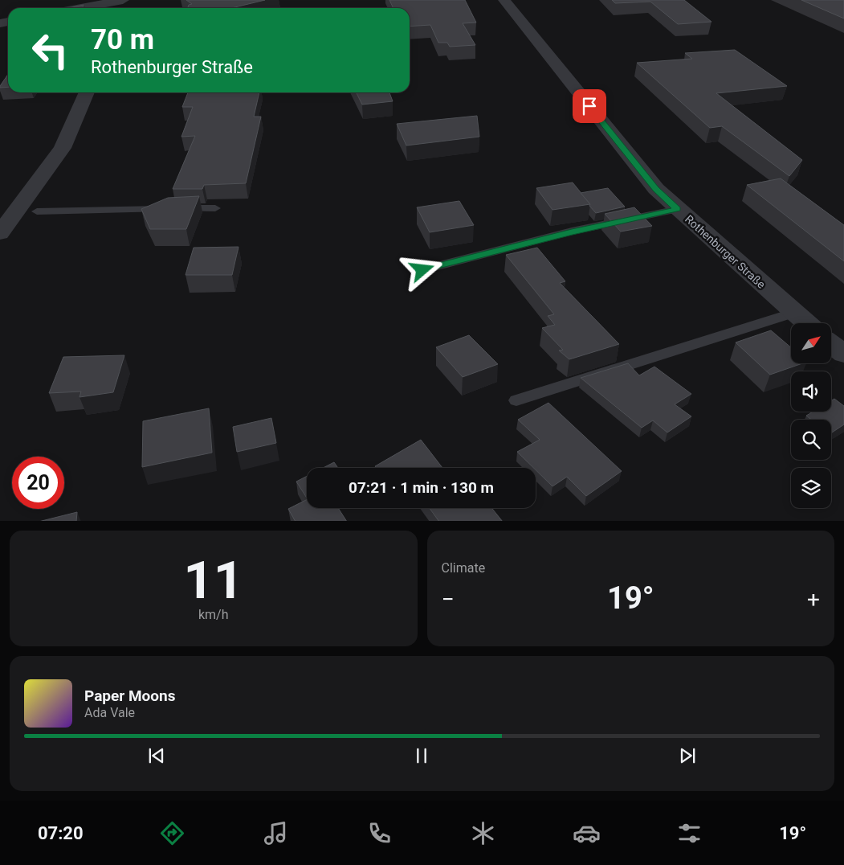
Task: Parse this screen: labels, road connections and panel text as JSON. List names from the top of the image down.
{
  "streets": {
    "street": ["Rothenburger Straße"]
  },
  "north": "top right",
  "page": {
    "turn": ["70 m", "Rothenburger Straße"],
    "limit": "20",
    "trip": "07:21 · 1 min · 130 m",
    "tile": [
      ["11", "km/h"],
      "Climate"
    ],
    "heat": ["−", "19°", "+"],
    "song": ["Paper Moons", "Ada Vale"],
    "tabs": ["07:20", "19°"]
  }
}
